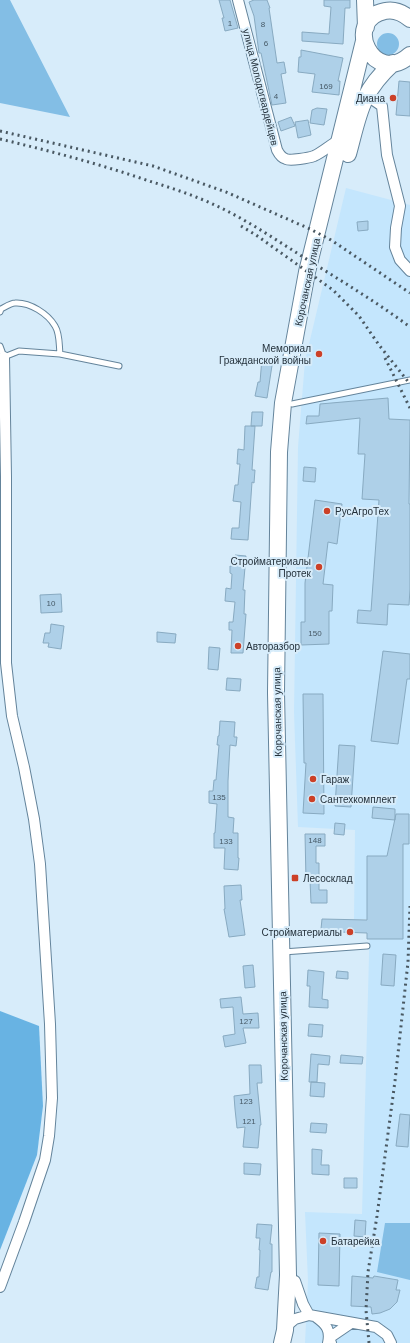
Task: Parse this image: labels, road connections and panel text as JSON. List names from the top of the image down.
{
  "streets": {
    "main road": ["Корочанская улица"],
    "street": ["улица Молодогвардейцев"]
  },
  "crossings": [
    ["улица Молодогвардейцев", "Корочанская улица"]
  ],
  "places": {
    "other": [
      "Диана",
      "Мемориал Гражданской войны",
      "РусАгроТех",
      "Стройматериалы Протек",
      "Авторазбор",
      "Гараж",
      "Сантехкомплект",
      "Стройматериалы",
      "Батарейка"
    ],
    "transit": ["Лесосклад"]
  },
  "house_numbers": [
    "1",
    "8",
    "6",
    "169",
    "4",
    "10",
    "150",
    "135",
    "148",
    "133",
    "127",
    "123",
    "121"
  ]
}
